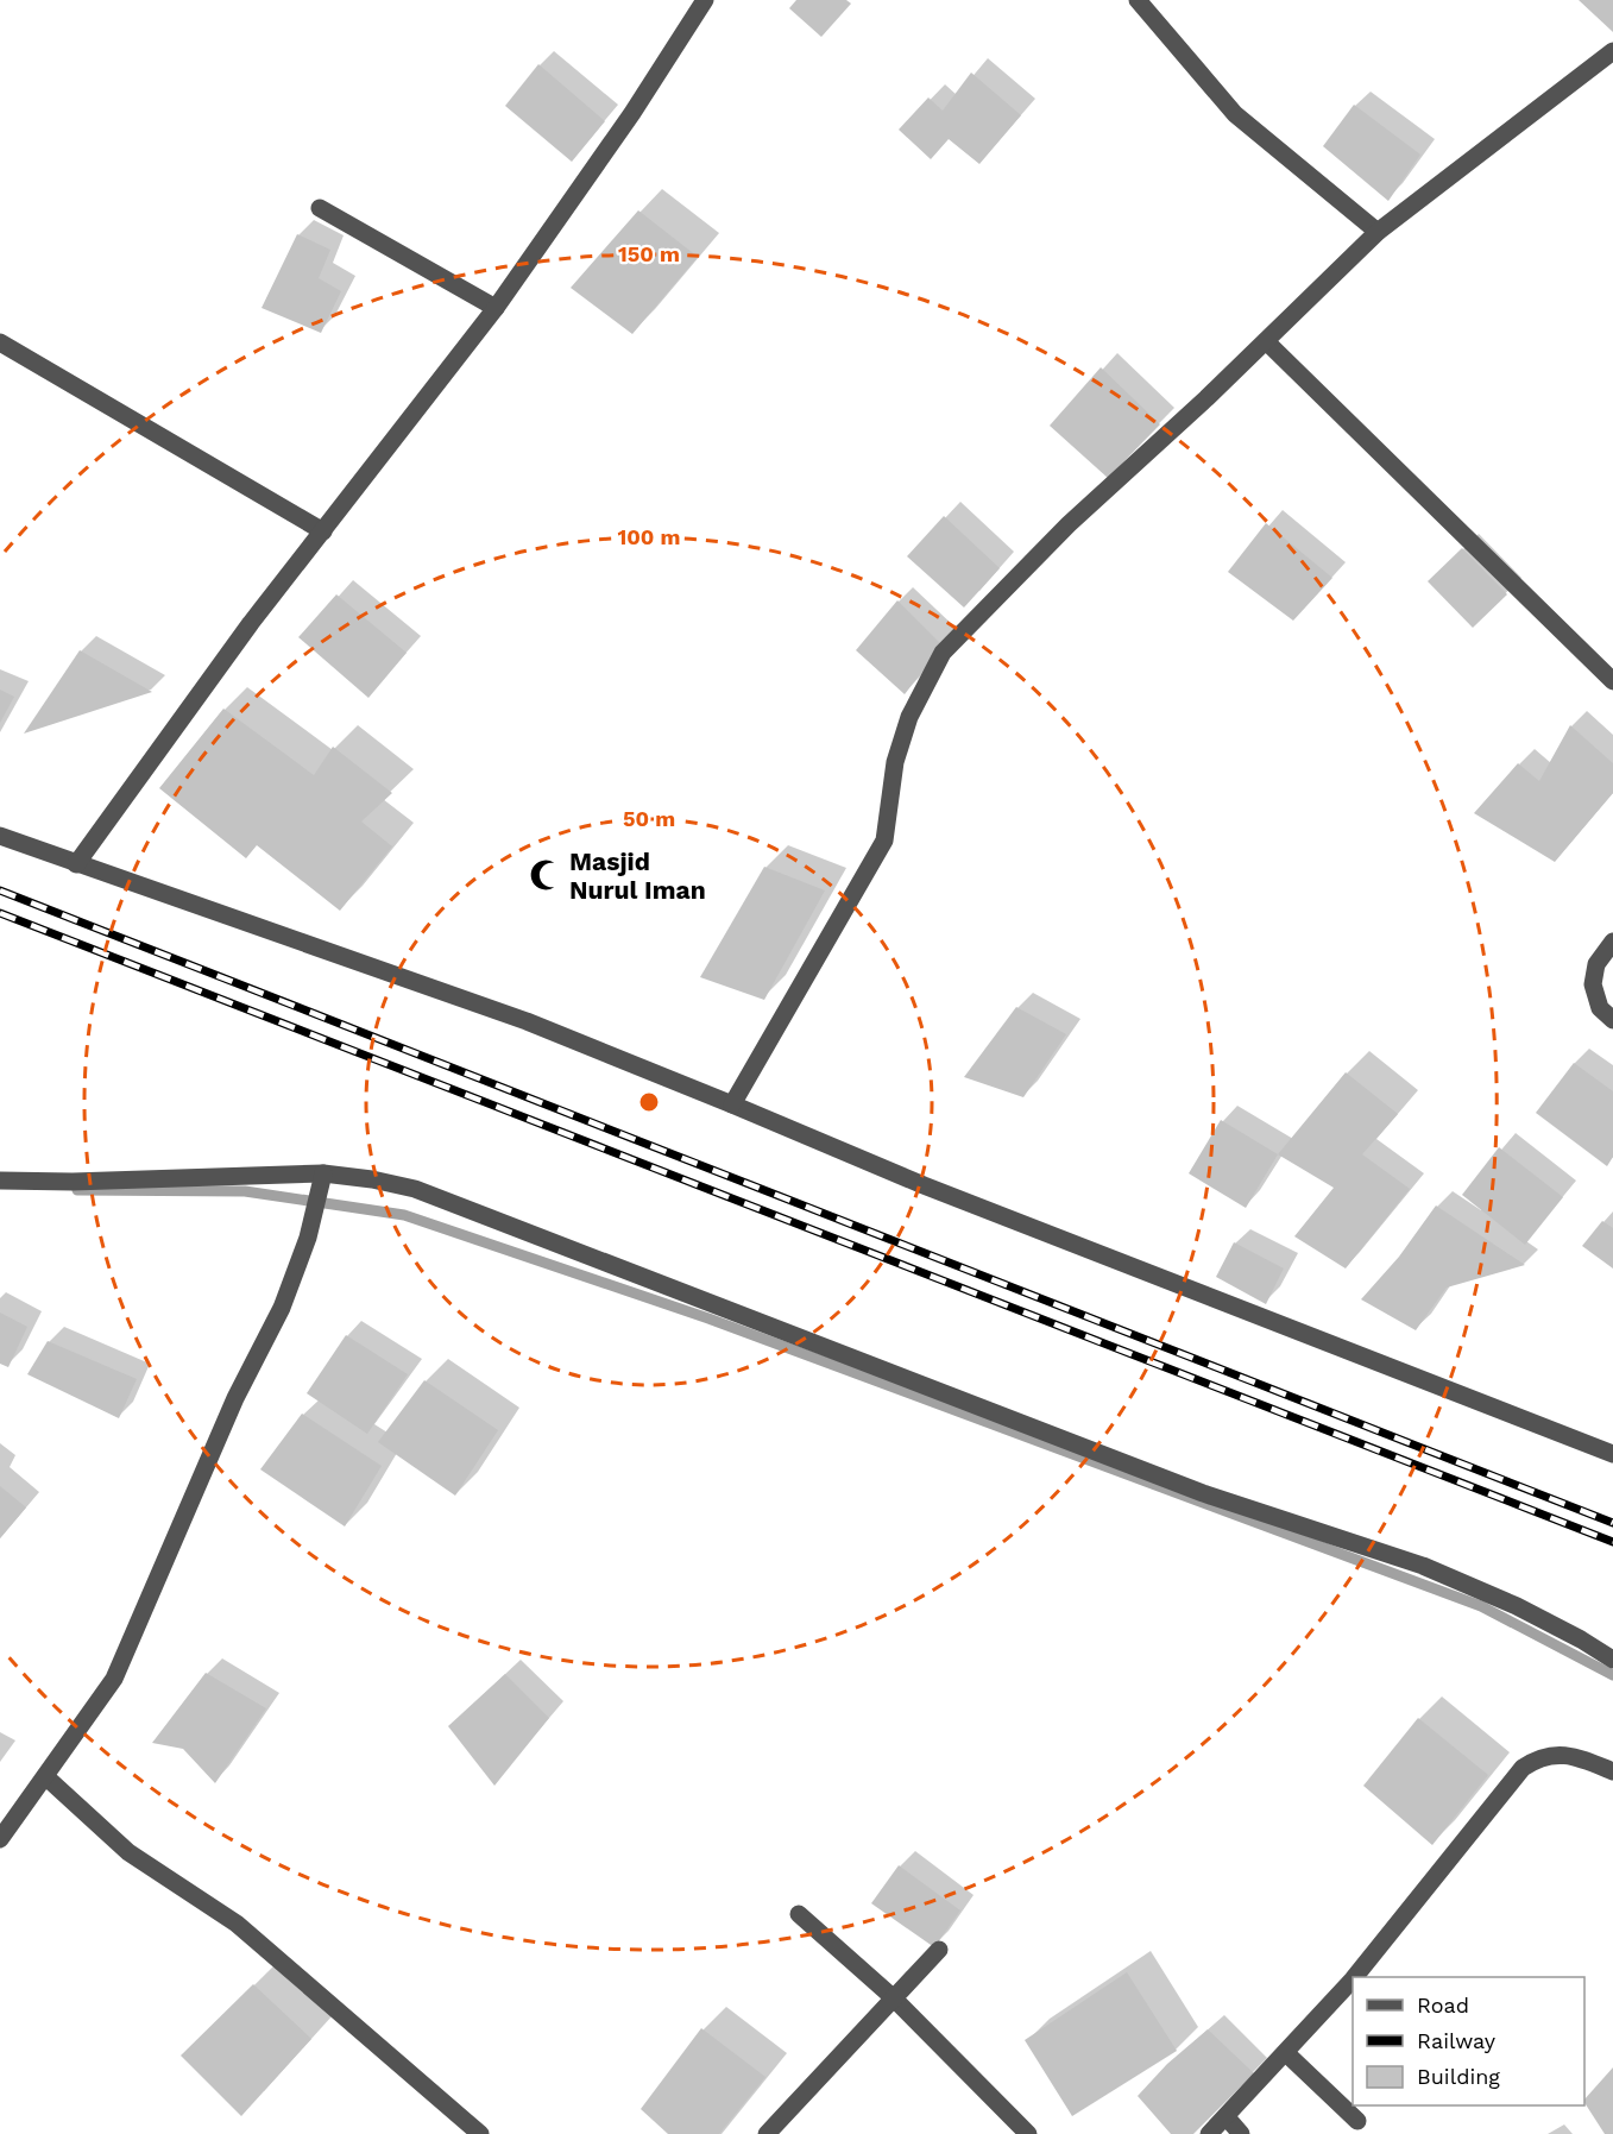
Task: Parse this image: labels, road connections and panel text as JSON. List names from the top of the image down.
{
  "places": {
    "mosque": ["Masjid Nurul Iman"]
  },
  "legend": ["Road", "Railway", "Building"],
  "rings": ["150 m", "100 m", "50 m"]
}
